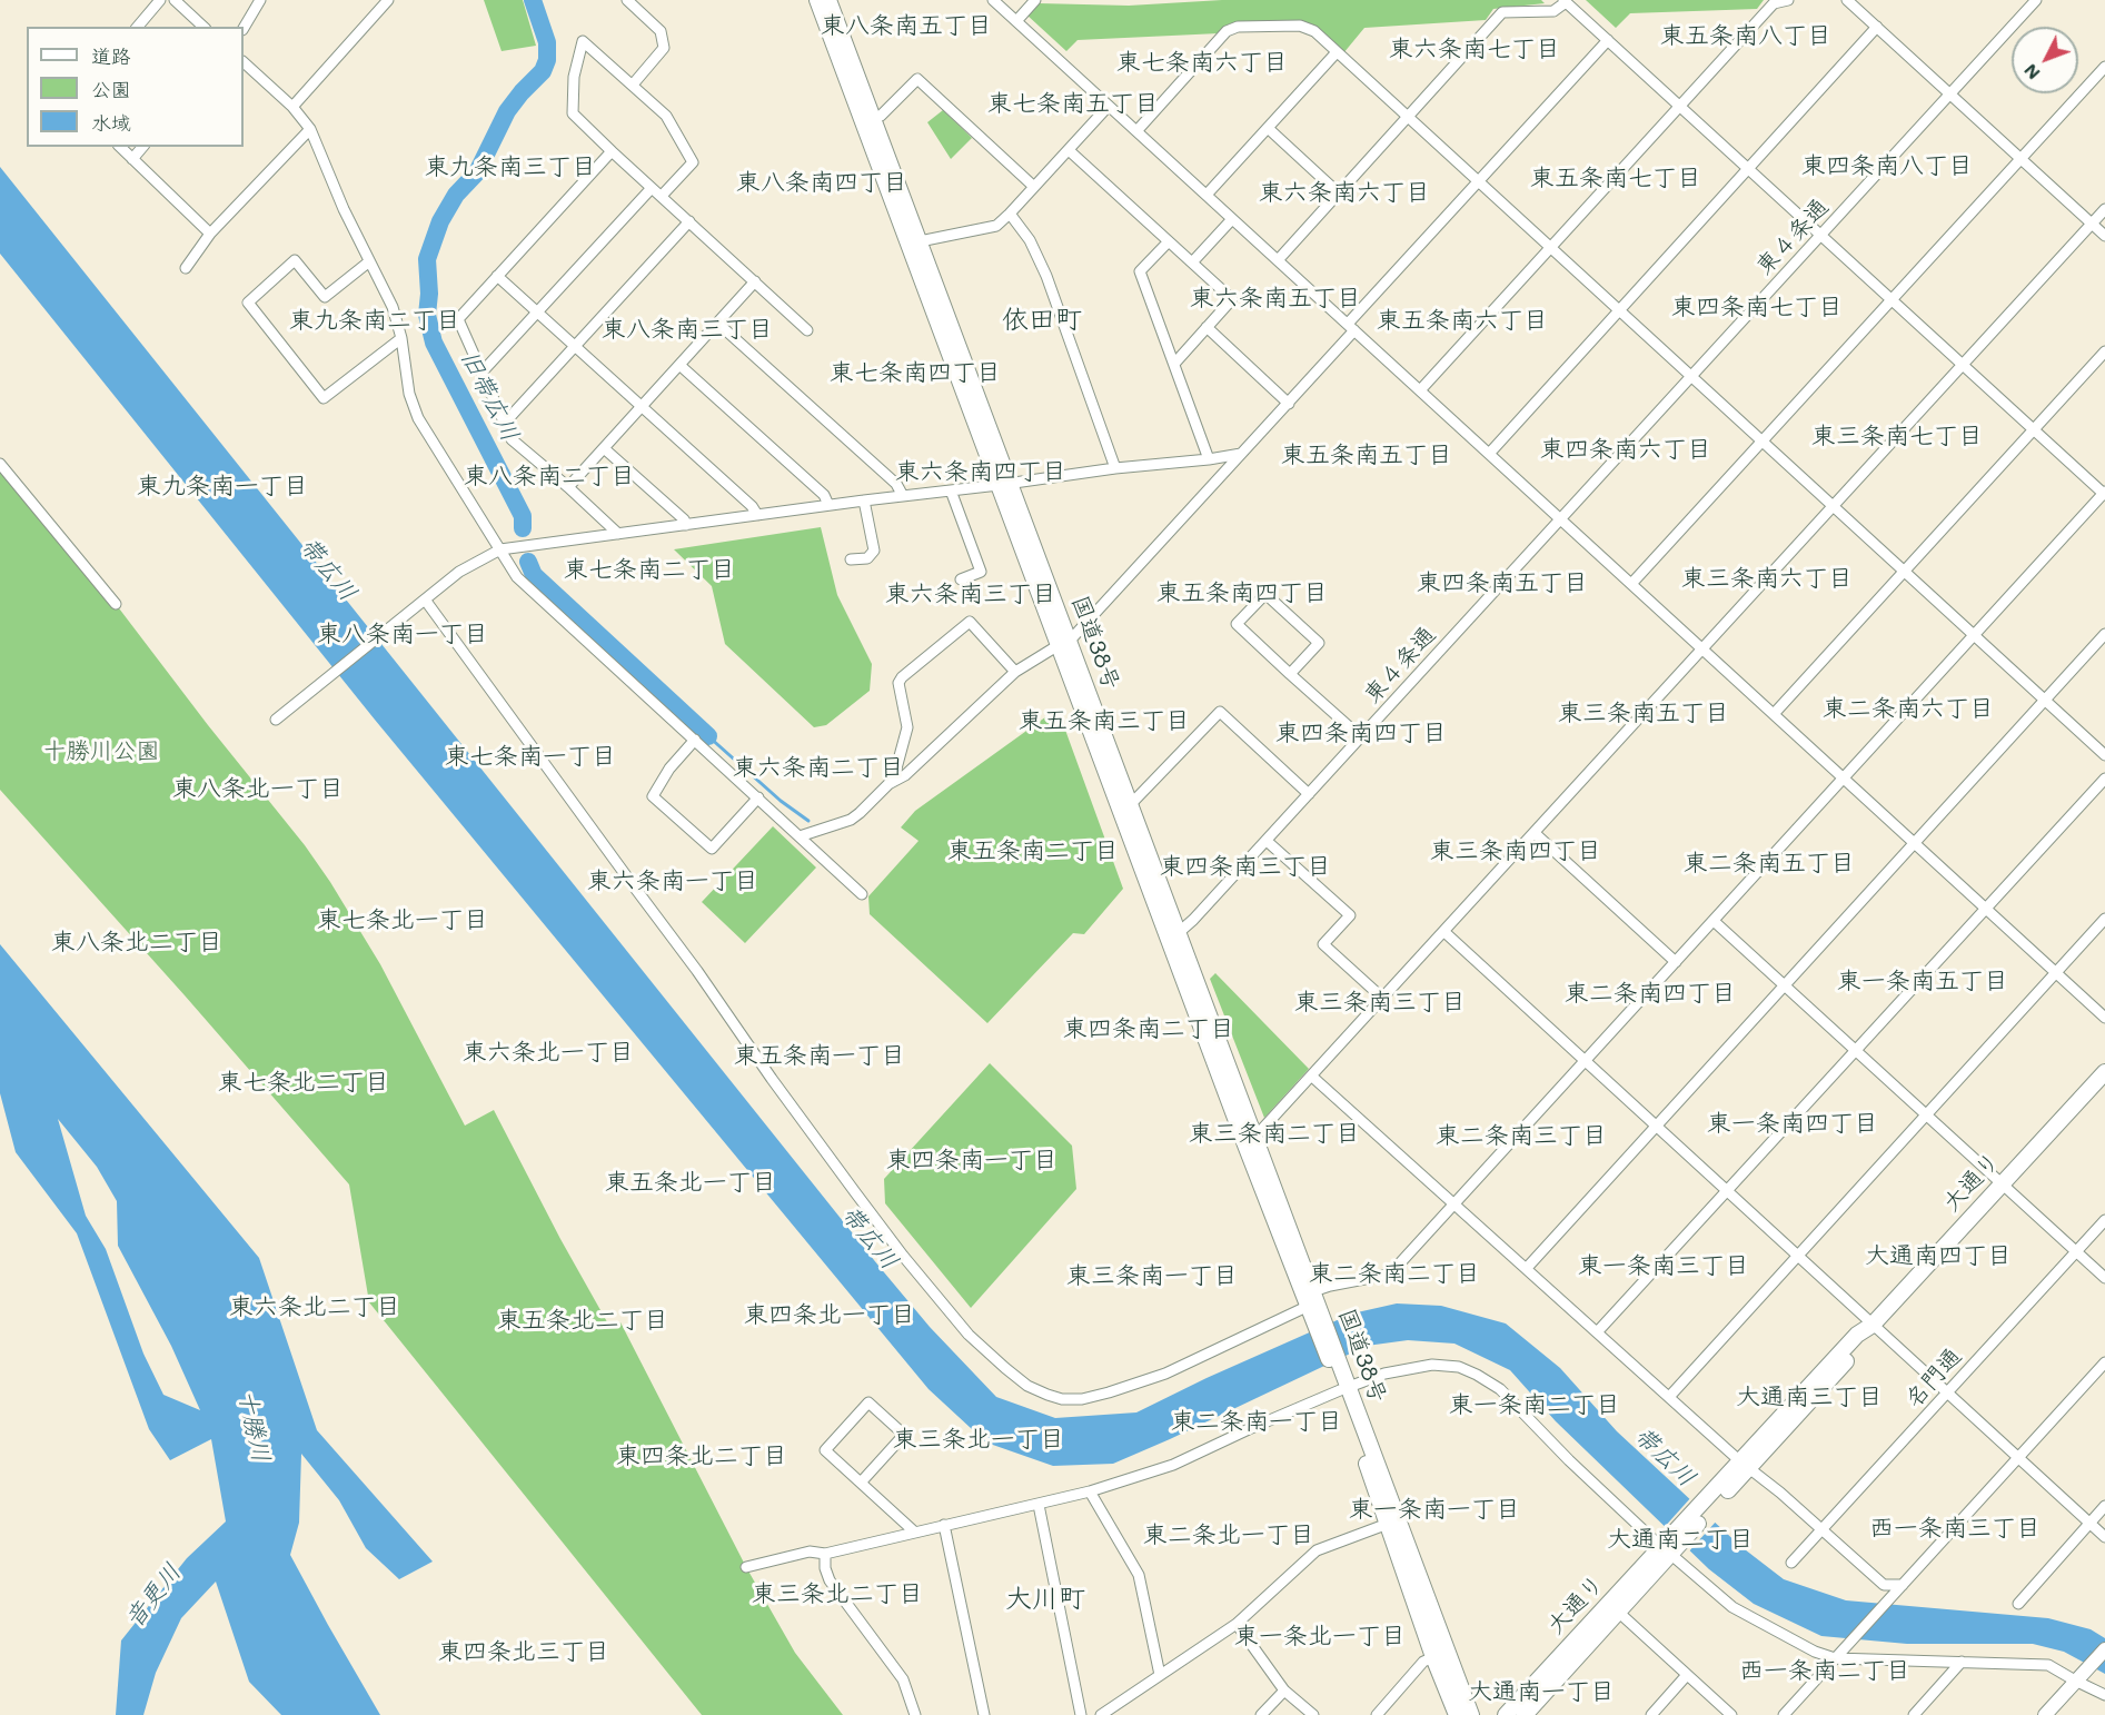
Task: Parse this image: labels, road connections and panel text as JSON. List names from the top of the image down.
{
  "streets": {
    "highway": ["国道38号", "大通り"],
    "street": ["東４条通", "名門通"]
  },
  "crossings": [
    ["東４条通", "国道38号"]
  ],
  "districts": [
    "東八条南五丁目",
    "東五条南八丁目",
    "東六条南七丁目",
    "東七条南六丁目",
    "東七条南五丁目",
    "東四条南八丁目",
    "東九条南三丁目",
    "東五条南七丁目",
    "東八条南四丁目",
    "東六条南六丁目",
    "東六条南五丁目",
    "東四条南七丁目",
    "東九条南二丁目",
    "依田町",
    "東五条南六丁目",
    "東八条南三丁目",
    "東七条南四丁目",
    "東三条南七丁目",
    "東四条南六丁目",
    "東五条南五丁目",
    "東六条南四丁目",
    "東八条南二丁目",
    "東九条南一丁目",
    "東七条南二丁目",
    "東三条南六丁目",
    "東四条南五丁目",
    "東五条南四丁目",
    "東六条南三丁目",
    "東八条南一丁目",
    "東二条南六丁目",
    "東三条南五丁目",
    "東五条南三丁目",
    "東四条南四丁目",
    "東七条南一丁目",
    "東六条南二丁目",
    "東八条北一丁目",
    "東五条南二丁目",
    "東三条南四丁目",
    "東二条南五丁目",
    "東四条南三丁目",
    "東六条南一丁目",
    "東七条北一丁目",
    "東八条北二丁目",
    "東一条南五丁目",
    "東二条南四丁目",
    "東三条南三丁目",
    "東四条南二丁目",
    "東六条北一丁目",
    "東五条南一丁目",
    "東七条北二丁目",
    "東一条南四丁目",
    "東三条南二丁目",
    "東二条南三丁目",
    "東四条南一丁目",
    "東五条北一丁目",
    "大通南四丁目",
    "東一条南三丁目",
    "東二条南二丁目",
    "東三条南一丁目",
    "東六条北二丁目",
    "東四条北一丁目",
    "東五条北二丁目",
    "大通南三丁目",
    "東一条南二丁目",
    "東二条南一丁目",
    "東三条北一丁目",
    "東四条北二丁目",
    "東一条南一丁目",
    "西一条南三丁目",
    "東二条北一丁目",
    "大通南二丁目",
    "東三条北二丁目",
    "大川町",
    "東一条北一丁目",
    "東四条北三丁目",
    "西一条南二丁目",
    "大通南一丁目"
  ],
  "water": [
    "旧帯広川",
    "帯広川",
    "十勝川",
    "音更川"
  ],
  "parks": ["十勝川公園"],
  "legend": ["道路", "公園", "水域"],
  "north": "bottom left"
}
